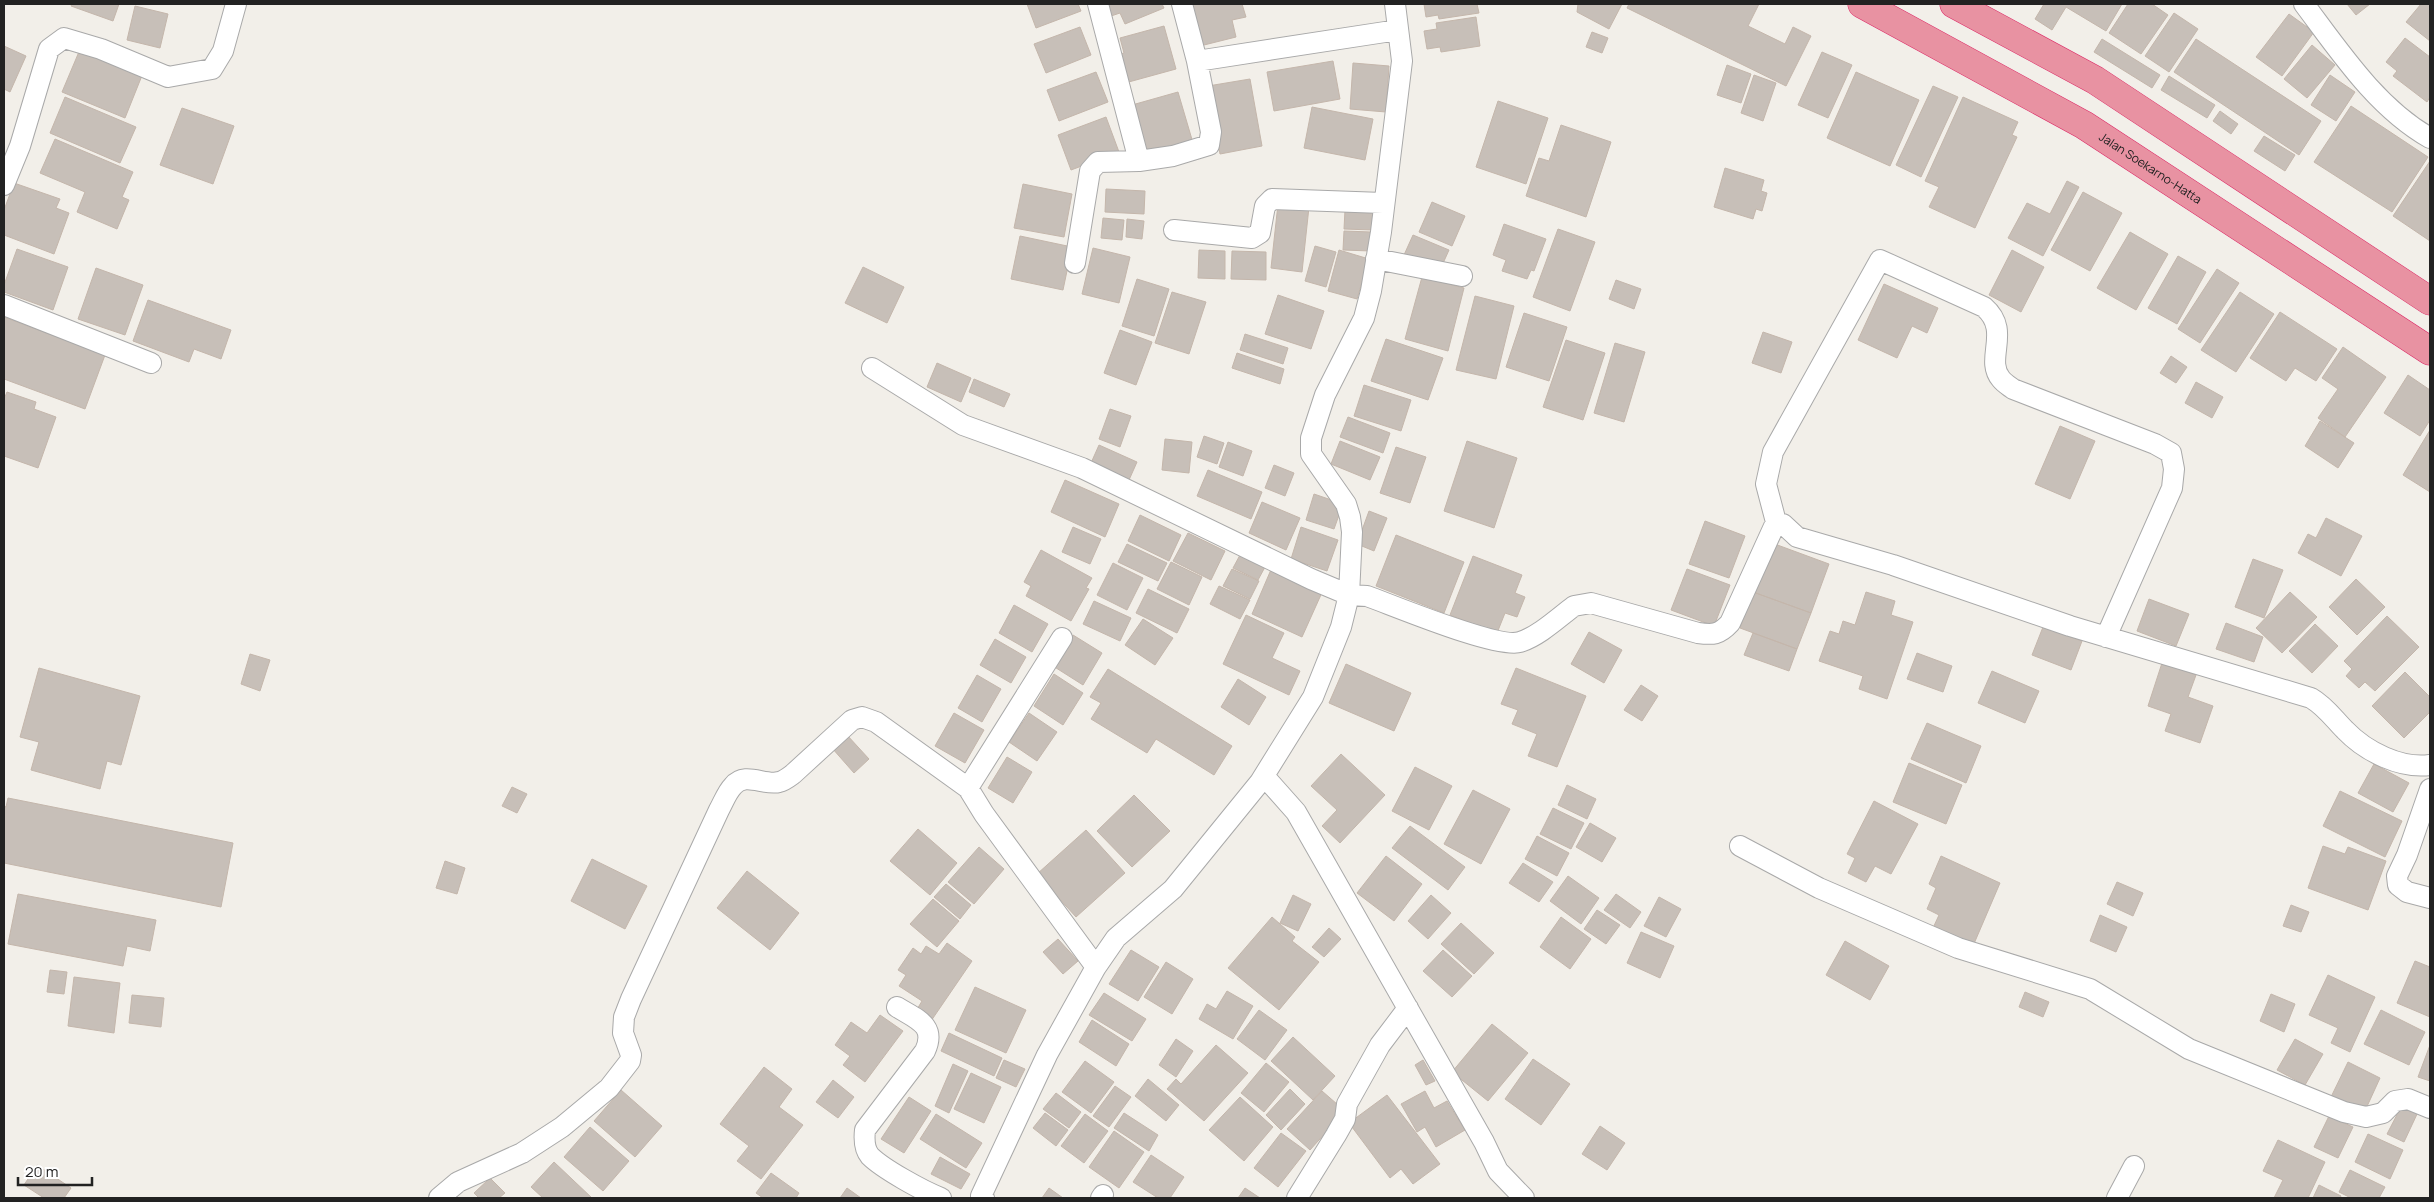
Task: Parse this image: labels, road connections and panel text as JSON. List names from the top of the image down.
{
  "streets": {
    "highway": ["Jalan Soekarno-Hatta"]
  },
  "scale_bar": "20 m"
}
